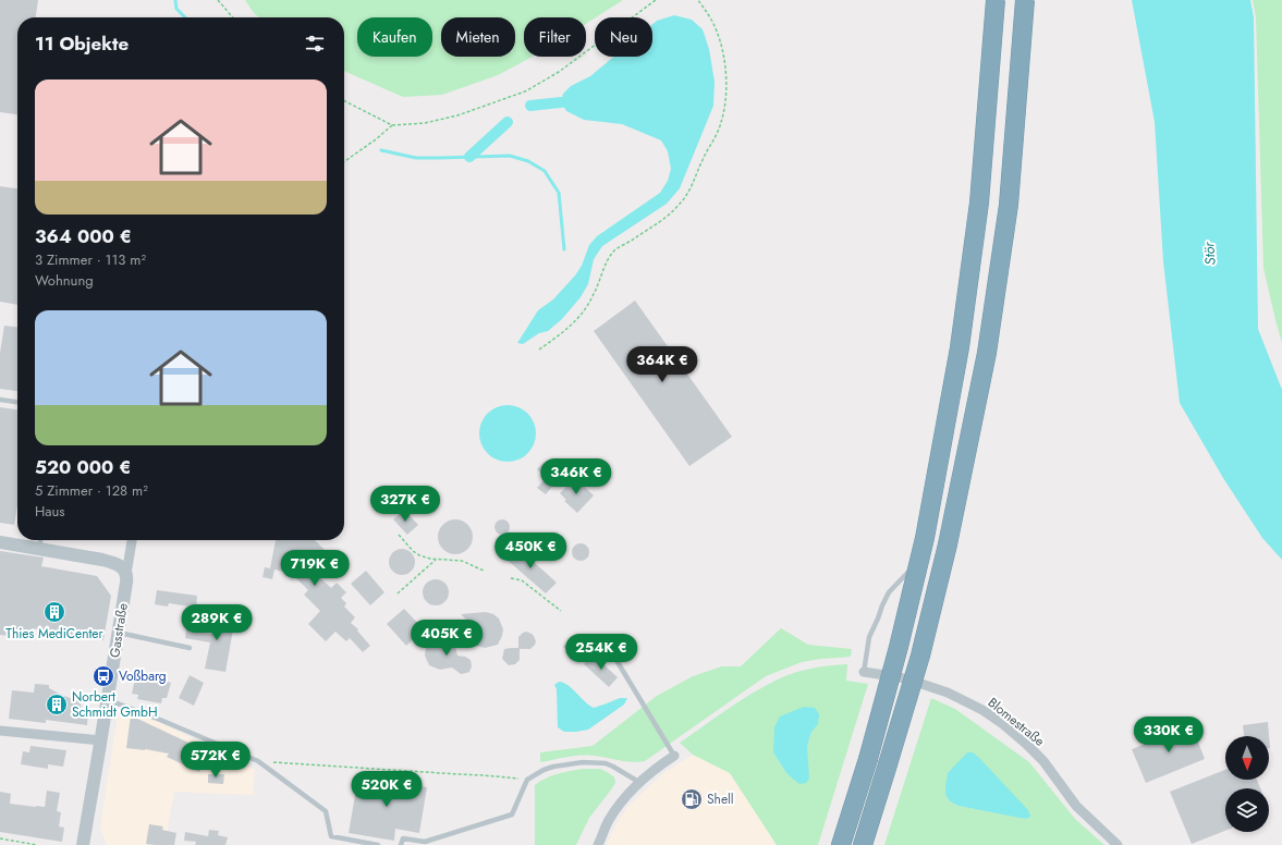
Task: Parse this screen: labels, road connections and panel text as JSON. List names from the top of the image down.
{
  "streets": {
    "street": ["Gasstraße", "Blomestraße"]
  },
  "water": ["Stör"],
  "places": {
    "building": ["Thies MediCenter", "Norbert Schmidt GmbH"],
    "bus stop": ["Voßbarg"],
    "fuel station": ["Shell"]
  },
  "north": "bottom",
  "page": {
    "chip": [
      "Kaufen",
      "Mieten",
      "Filter",
      "Neu"
    ],
    "heading": "11 Objekte",
    "list": [
      {
        "name": "364 000 €",
        "note": "3 Zimmer · 113 m² · Wohnung"
      },
      {
        "name": "520 000 €",
        "note": "5 Zimmer · 128 m² · Haus"
      }
    ],
    "price": [
      "364K €",
      "346K €",
      "327K €",
      "450K €",
      "719K €",
      "289K €",
      "405K €",
      "254K €",
      "330K €",
      "572K €",
      "520K €"
    ]
  }
}
